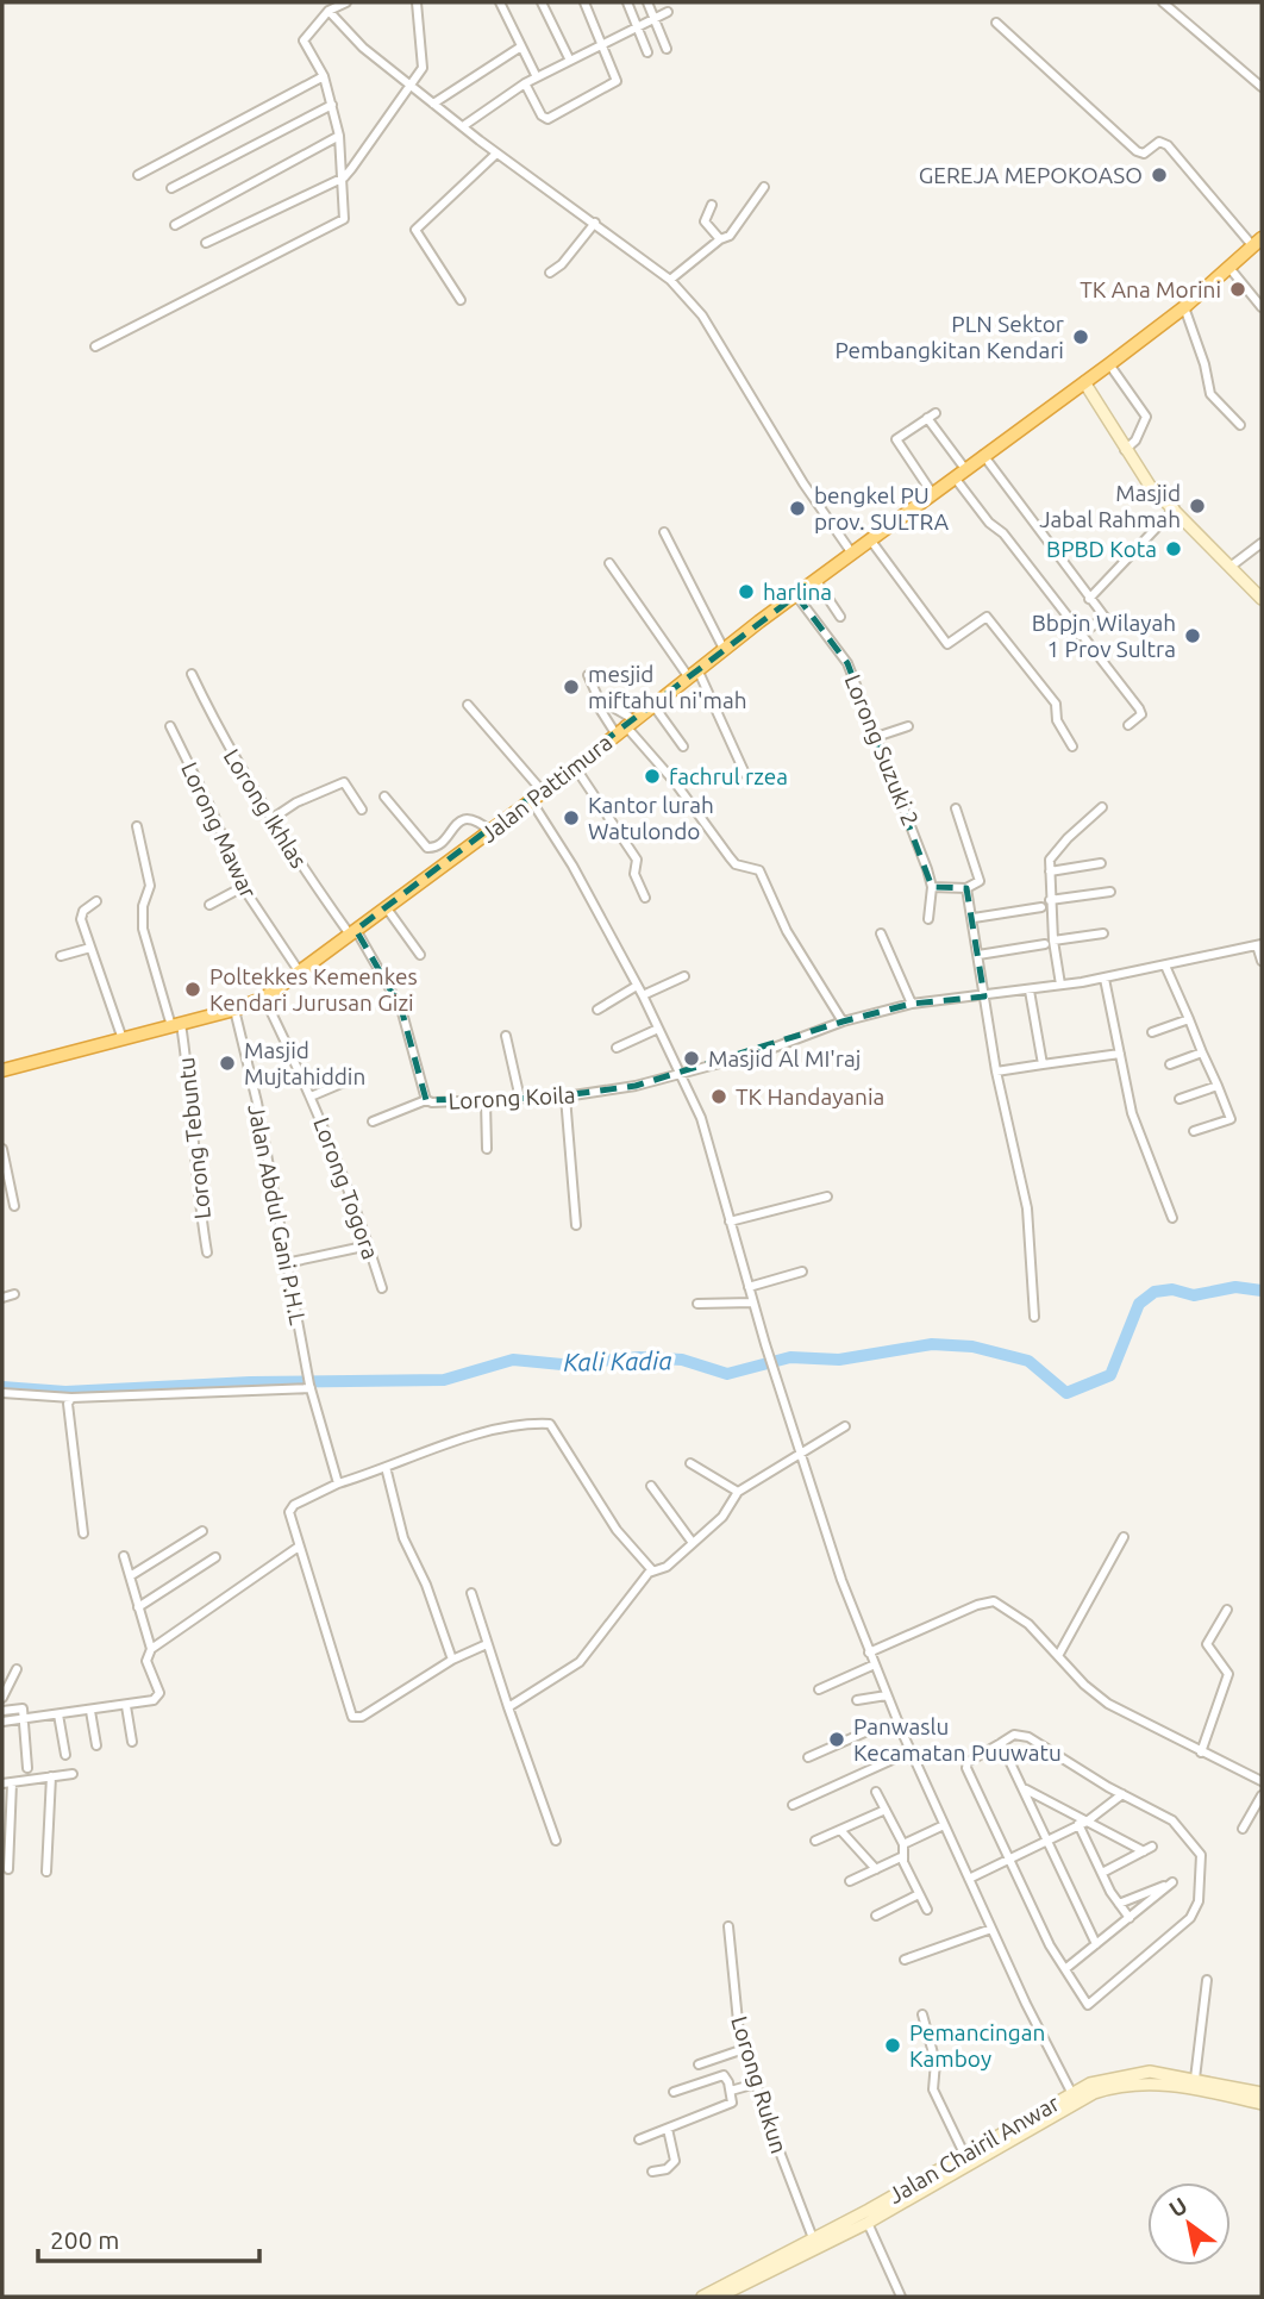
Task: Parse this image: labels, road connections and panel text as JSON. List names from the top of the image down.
{
  "streets": {
    "highway": ["Jalan Pattimura"],
    "main road": ["Jalan Chairil Anwar"],
    "street": [
      "Lorong Suzuki 2",
      "Lorong Ikhlas",
      "Lorong Mawar",
      "Lorong Koila",
      "Lorong Tebuntu",
      "Lorong Togora",
      "Jalan Abdul Gani P.H.L",
      "Lorong Rukun"
    ]
  },
  "crossings": [
    ["Lorong Suzuki 2", "Jalan Pattimura"],
    ["Jalan Pattimura", "Lorong Ikhlas"],
    ["Jalan Pattimura", "Lorong Mawar"],
    ["Jalan Pattimura", "Lorong Koila"],
    ["Jalan Pattimura", "Lorong Tebuntu"],
    ["Jalan Pattimura", "Lorong Togora"],
    ["Jalan Pattimura", "Jalan Abdul Gani P.H.L"],
    ["Lorong Ikhlas", "Lorong Koila"],
    ["Lorong Rukun", "Jalan Chairil Anwar"]
  ],
  "water": ["Kali Kadia"],
  "places": [
    "GEREJA MEPOKOASO",
    "TK Ana Morini",
    "PLN Sektor Pembangkitan Kendari",
    "Masjid Jabal Rahmah",
    "bengkel PU prov. SULTRA",
    "BPBD Kota",
    "harlina",
    "Bbpjn Wilayah 1 Prov Sultra",
    "mesjid miftahul ni'mah",
    "fachrul rzea",
    "Kantor lurah Watulondo",
    "Poltekkes Kemenkes Kendari Jurusan Gizi",
    "Masjid Al MI'raj",
    "Masjid Mujtahiddin",
    "TK Handayania",
    "Panwaslu Kecamatan Puuwatu",
    "Pemancingan Kamboy"
  ],
  "scale_bar": "200 m",
  "north": "top left"
}
